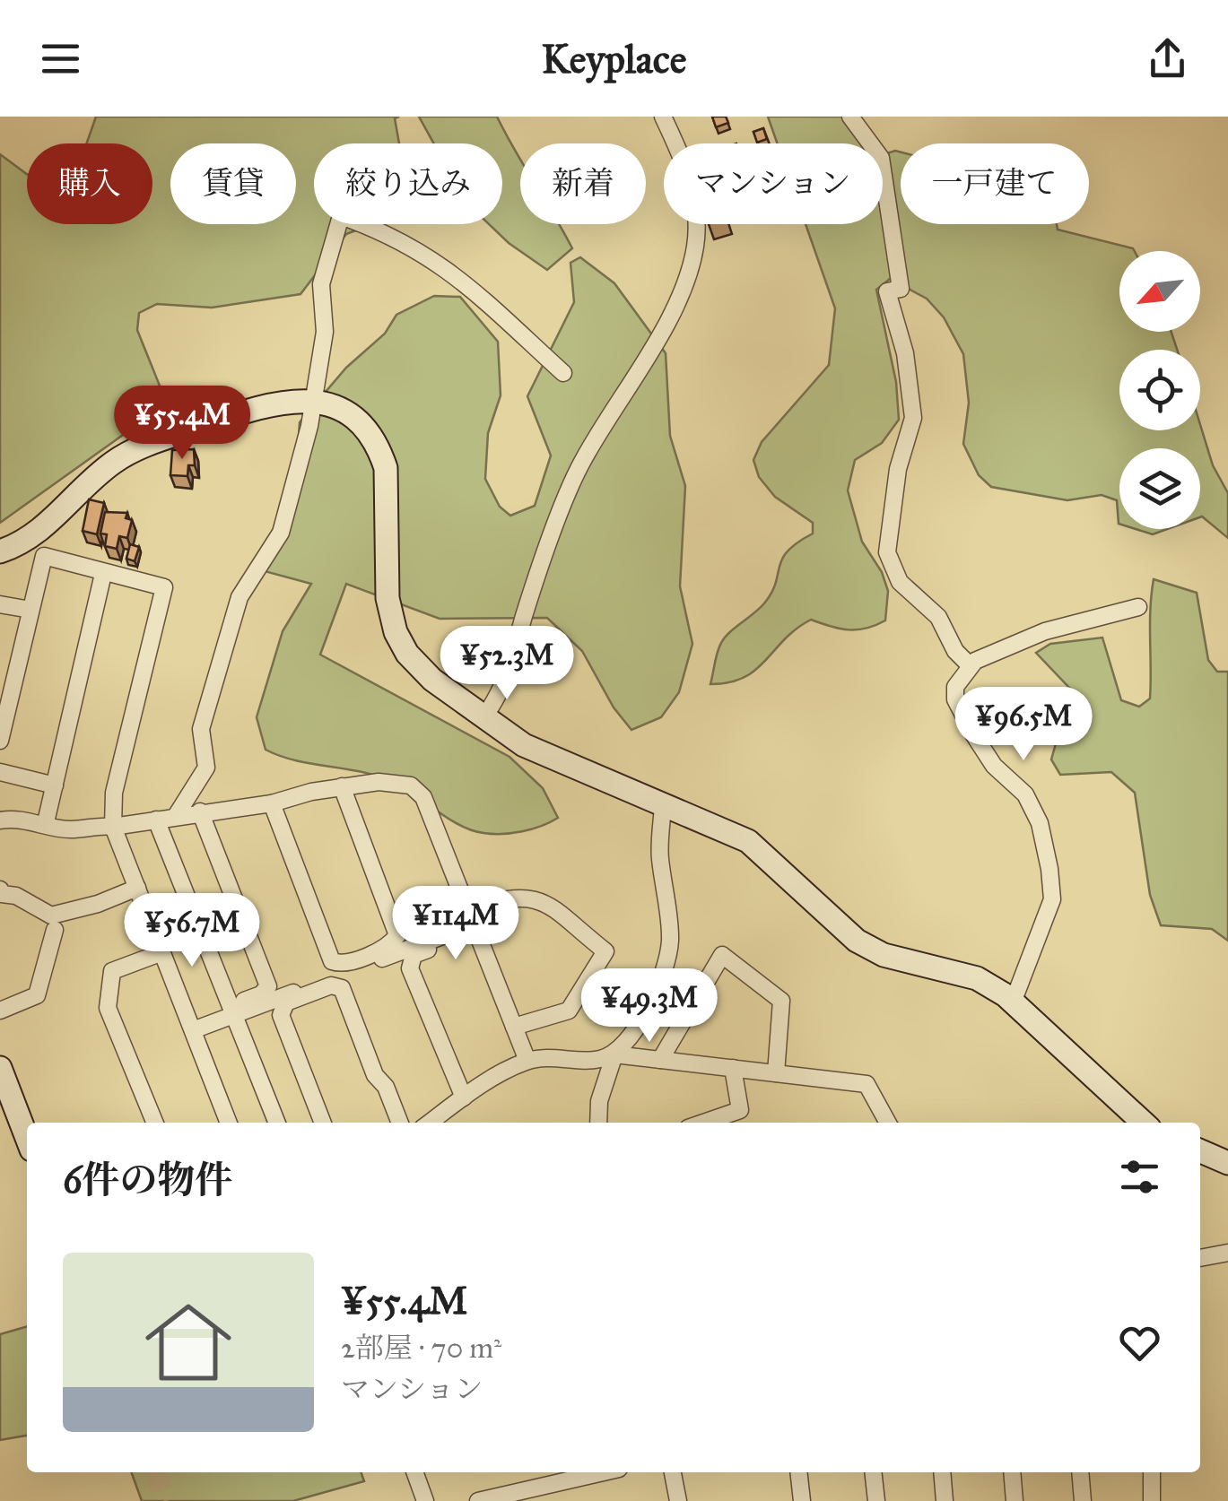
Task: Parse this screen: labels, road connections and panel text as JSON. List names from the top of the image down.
{
  "north": "bottom left",
  "page": {
    "header": "Keyplace",
    "chip": [
      "購入",
      "賃貸",
      "絞り込み",
      "新着",
      "マンション",
      "一戸建て"
    ],
    "price": [
      "¥55.4M",
      "¥52.3M",
      "¥96.5M",
      "¥114M",
      "¥56.7M",
      "¥49.3M"
    ],
    "heading": "6件の物件",
    "list": [
      {
        "name": "¥55.4M",
        "note": "2部屋 · 70 m² · マンション"
      }
    ]
  }
}
